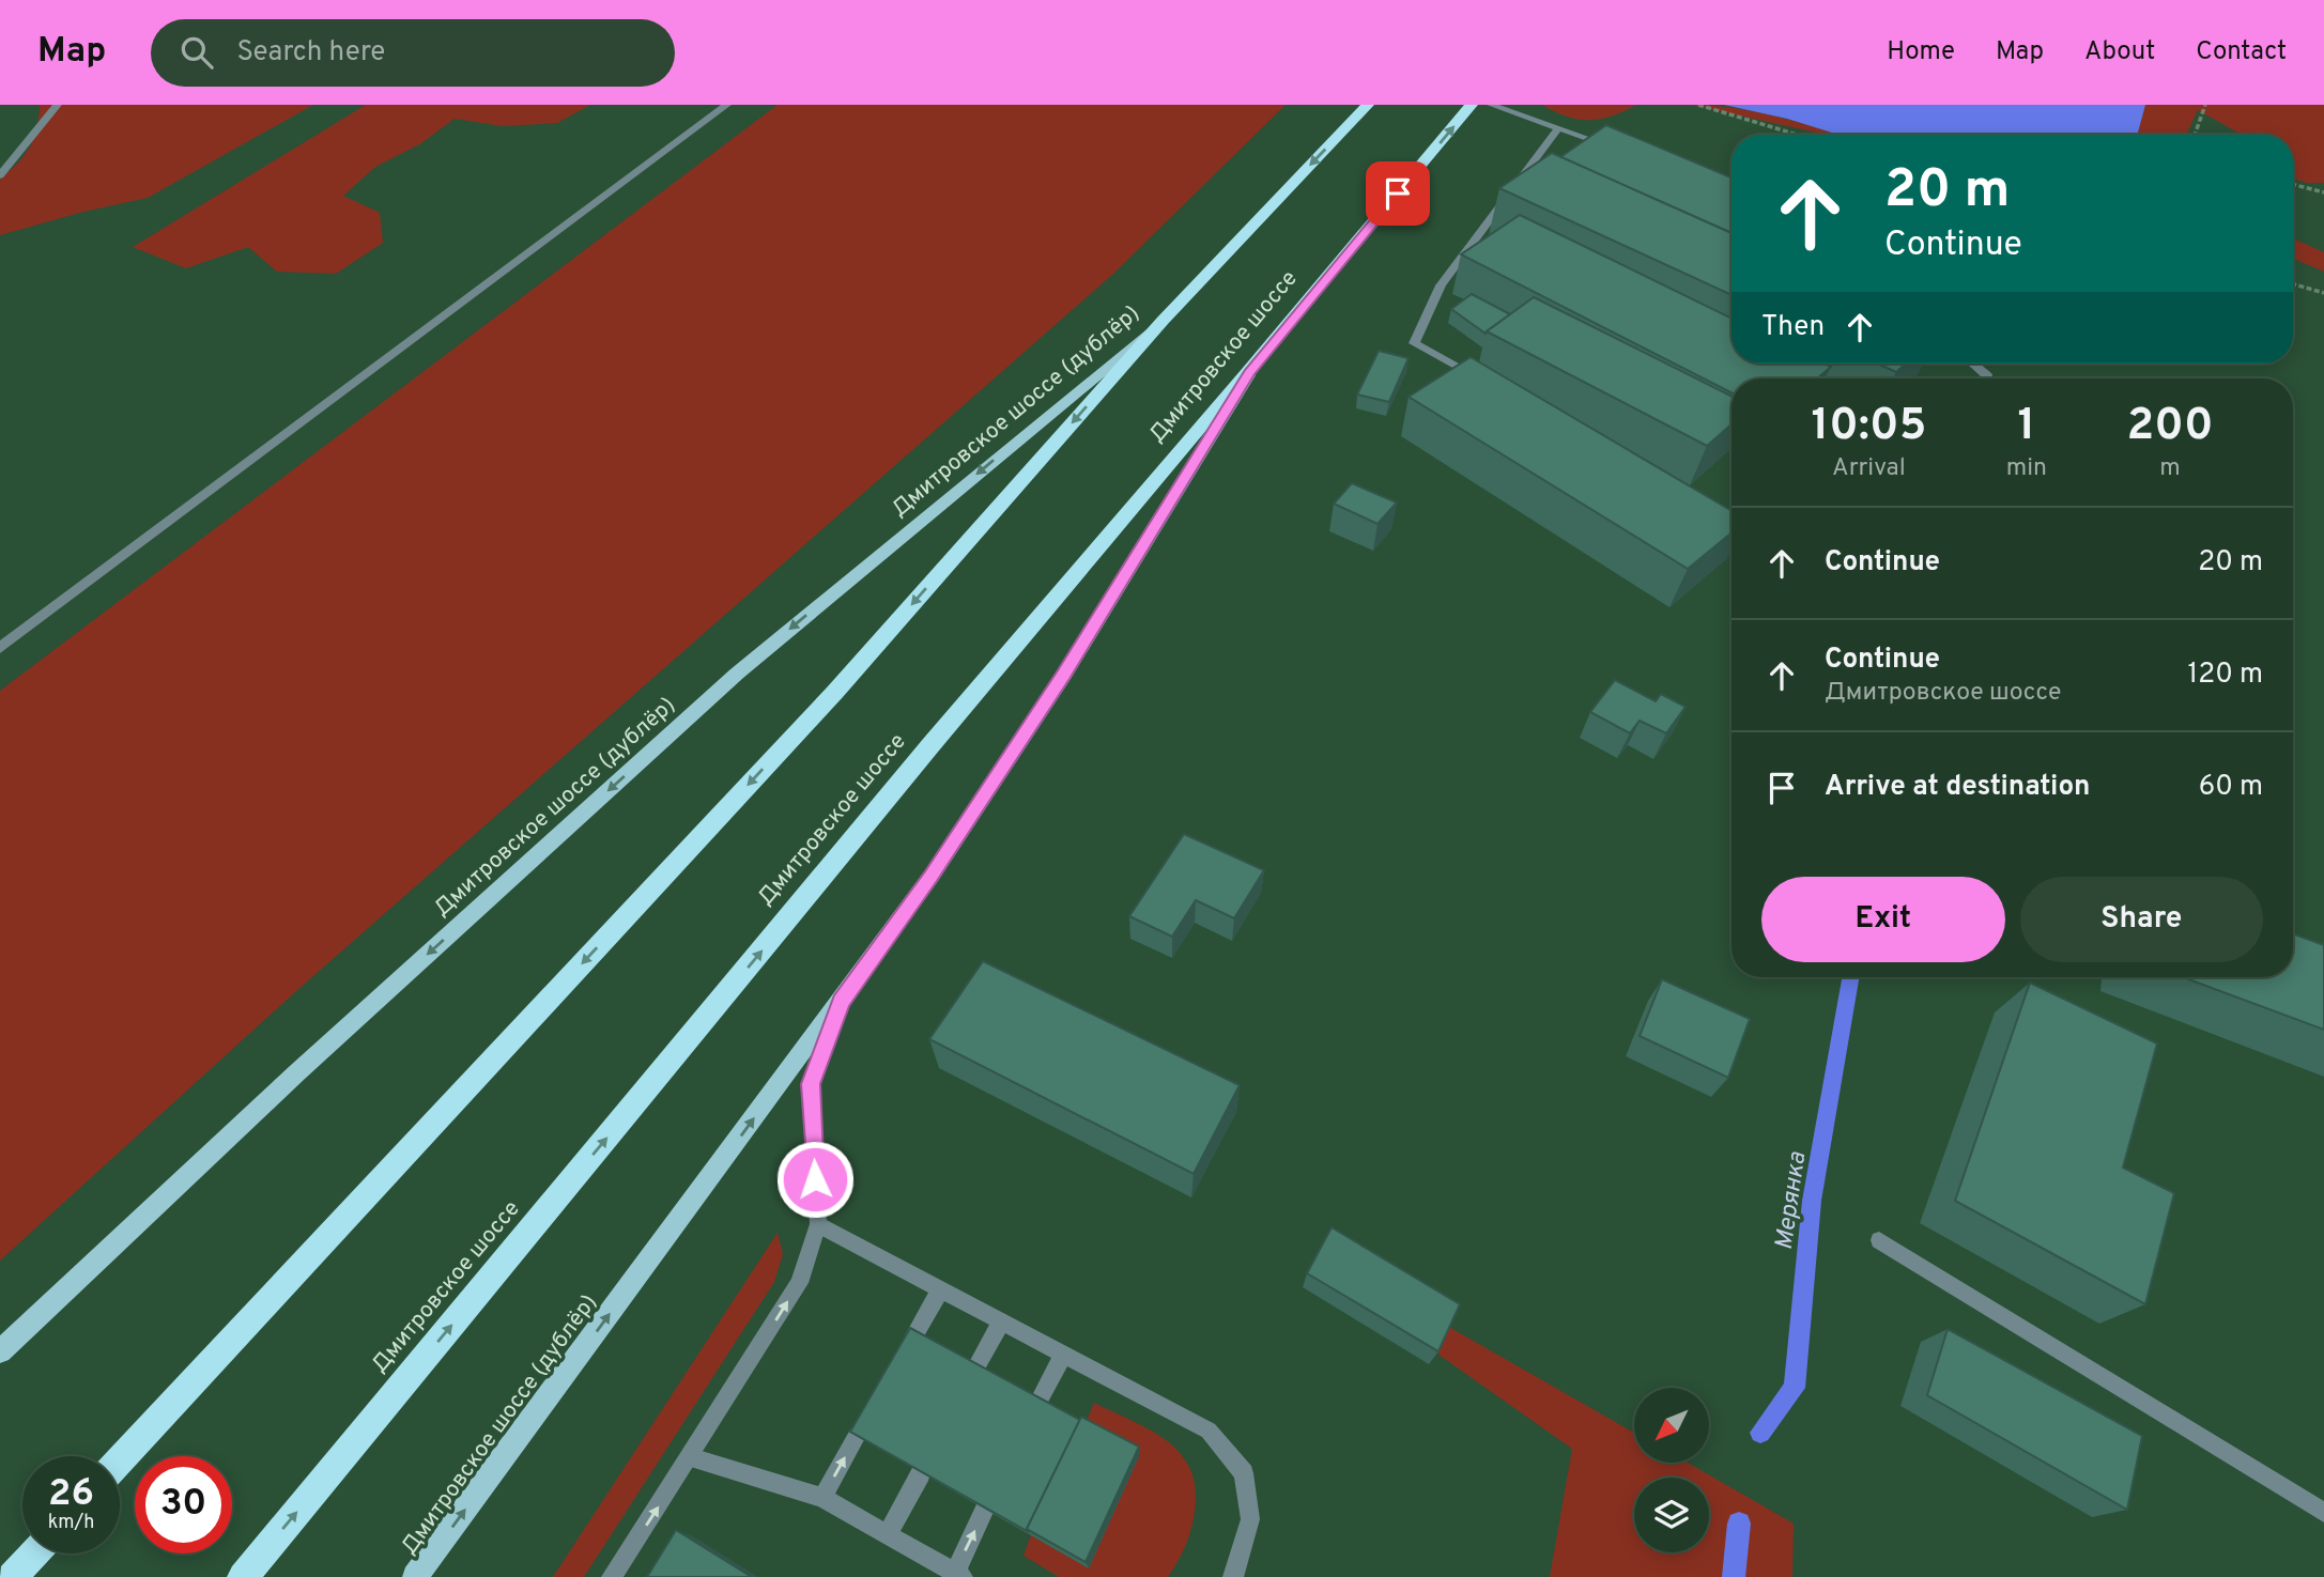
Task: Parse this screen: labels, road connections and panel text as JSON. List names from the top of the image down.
{
  "streets": {
    "highway": ["Дмитровское шоссе"],
    "main road": ["Дмитровское шоссе (дублёр)"]
  },
  "crossings": [
    ["Дмитровское шоссе", "Дмитровское шоссе (дублёр)"]
  ],
  "water": ["Мерянка"],
  "north": "bottom left",
  "page": {
    "header": "Map",
    "search": "Search here",
    "nav": [
      "Home",
      "Map",
      "About",
      "Contact"
    ],
    "turn": ["20 m", "Continue"],
    "then": "Then",
    "eta": [
      "10:05",
      "Arrival",
      "1",
      "min",
      "200",
      "m"
    ],
    "list": [
      {
        "name": "Continue",
        "value": "20 m"
      },
      {
        "name": "Continue",
        "note": "Дмитровское шоссе",
        "value": "120 m"
      },
      {
        "name": "Arrive at destination",
        "value": "60 m"
      }
    ],
    "buttons": ["Exit", "Share"],
    "speed": "26 km/h",
    "limit": "30"
  }
}
